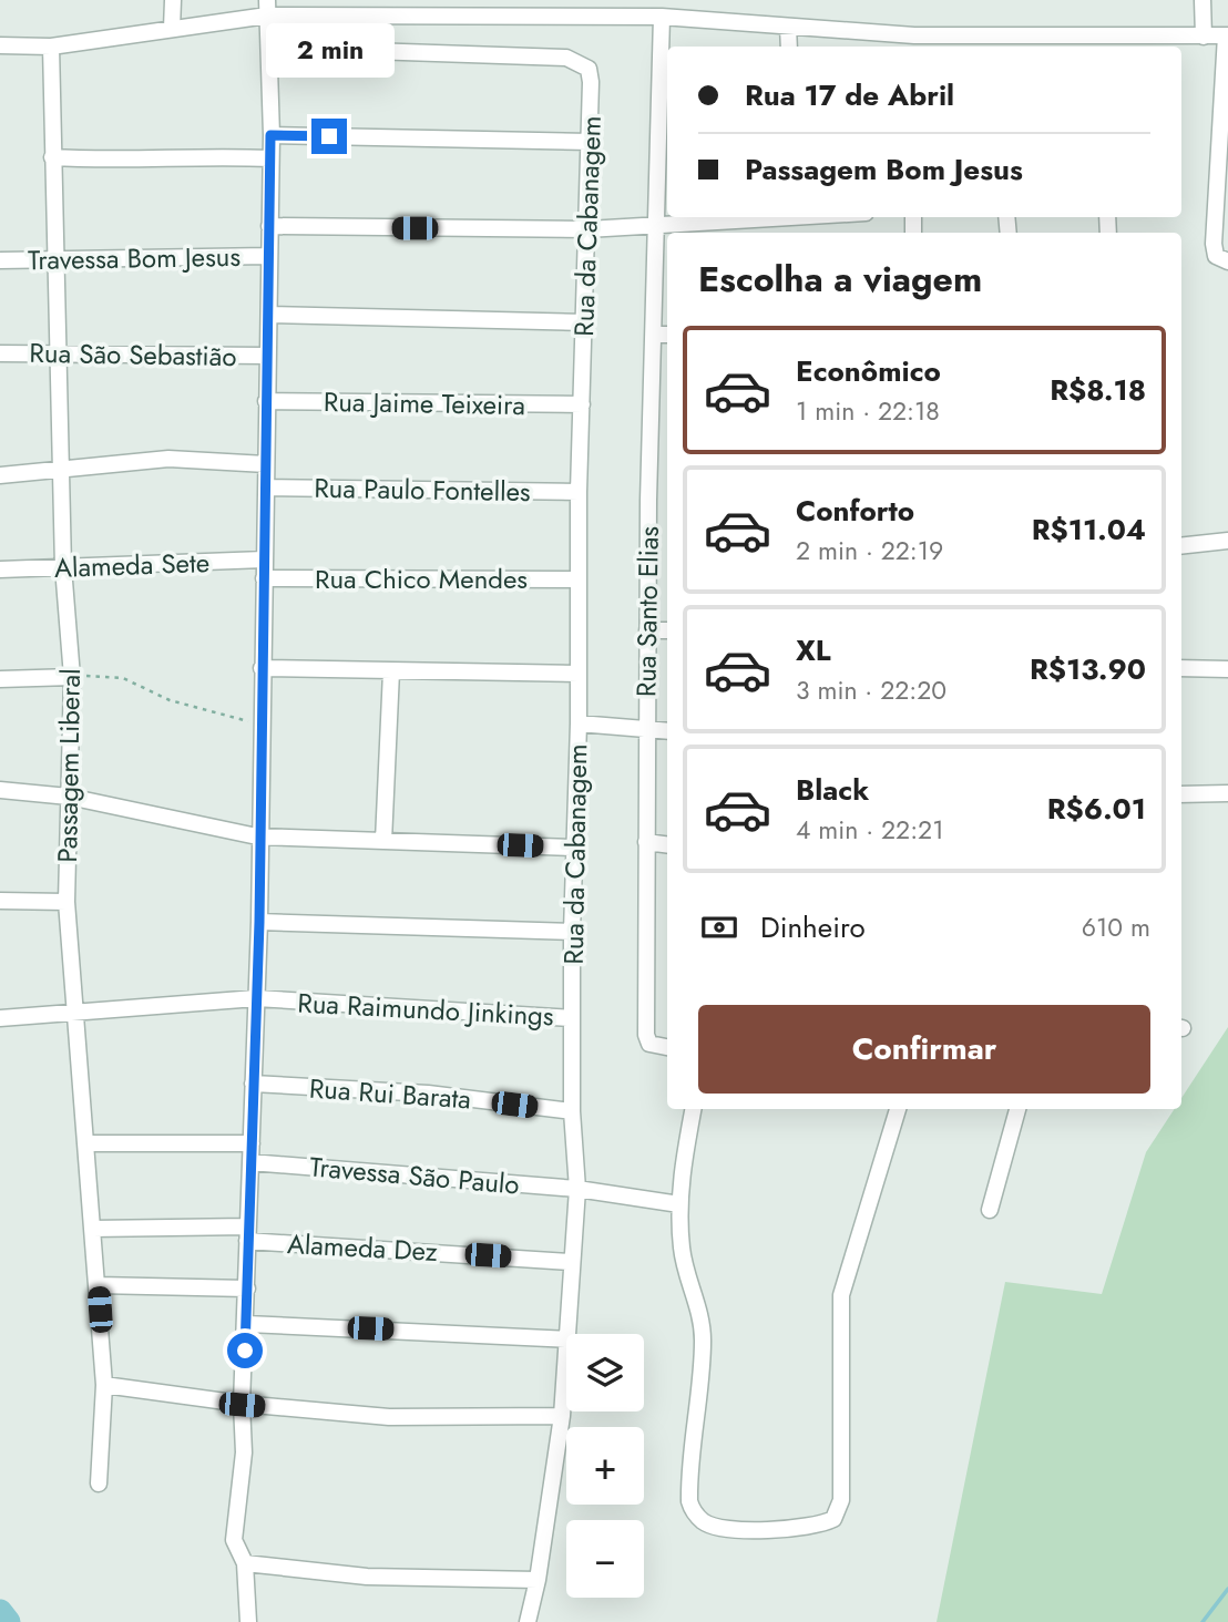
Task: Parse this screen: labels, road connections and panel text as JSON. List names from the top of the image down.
{
  "streets": {
    "street": [
      "Rua da Cabanagem",
      "Travessa Bom Jesus",
      "Rua São Sebastião",
      "Rua Jaime Teixeira",
      "Rua Paulo Fontelles",
      "Alameda Sete",
      "Rua Chico Mendes",
      "Rua Santo Elias",
      "Passagem Liberal",
      "Rua Raimundo Jinkings",
      "Rua Rui Barata",
      "Travessa São Paulo",
      "Alameda Dez"
    ]
  },
  "crossings": [
    ["Rua da Cabanagem", "Rua Jaime Teixeira"],
    ["Rua da Cabanagem", "Rua Paulo Fontelles"],
    ["Rua da Cabanagem", "Rua Chico Mendes"],
    ["Rua da Cabanagem", "Rua Raimundo Jinkings"],
    ["Rua da Cabanagem", "Rua Rui Barata"],
    ["Rua da Cabanagem", "Travessa São Paulo"],
    ["Rua da Cabanagem", "Alameda Dez"],
    ["Travessa Bom Jesus", "Passagem Liberal"],
    ["Rua São Sebastião", "Passagem Liberal"],
    ["Alameda Sete", "Passagem Liberal"],
    ["Passagem Liberal", "Rua Raimundo Jinkings"],
    ["Passagem Liberal", "Alameda Dez"]
  ],
  "page": {
    "bubble": "2 min",
    "banner": ["Rua 17 de Abril", "Passagem Bom Jesus"],
    "heading": "Escolha a viagem",
    "list": [
      {
        "name": "Econômico",
        "note": "1 min · 22:18",
        "value": "R$8.18"
      },
      {
        "name": "Conforto",
        "note": "2 min · 22:19",
        "value": "R$11.04"
      },
      {
        "name": "XL",
        "note": "3 min · 22:20",
        "value": "R$13.90"
      },
      {
        "name": "Black",
        "note": "4 min · 22:21",
        "value": "R$6.01"
      }
    ],
    "pay": ["Dinheiro", "610 m"],
    "buttons": "Confirmar",
    "map_buttons": ["+", "−"]
  }
}
